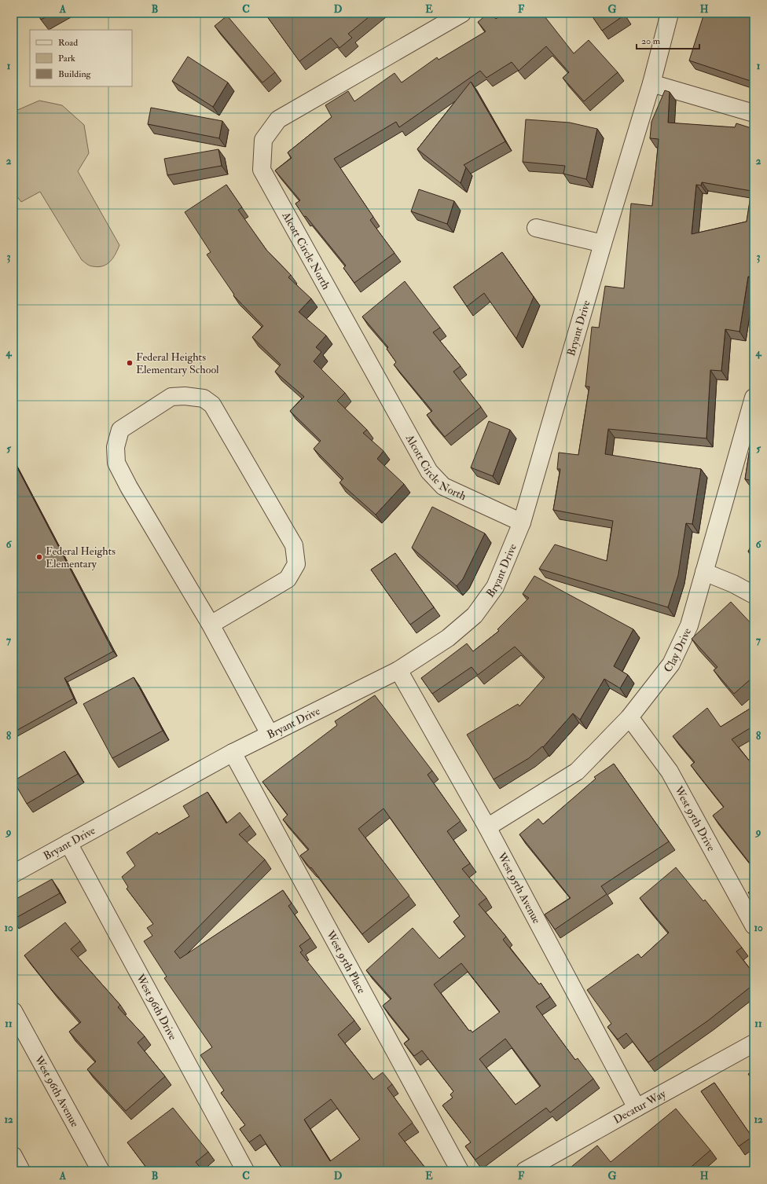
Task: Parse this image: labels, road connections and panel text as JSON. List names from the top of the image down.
{
  "streets": {
    "street": [
      "Alcott Circle North",
      "Bryant Drive",
      "Clay Drive",
      "West 95th Drive",
      "West 95th Avenue",
      "West 95th Place",
      "West 96th Drive",
      "West 96th Avenue",
      "Decatur Way"
    ]
  },
  "crossings": [
    ["Alcott Circle North", "Bryant Drive"],
    ["Bryant Drive", "West 95th Avenue"],
    ["Bryant Drive", "West 95th Place"],
    ["Bryant Drive", "West 96th Drive"],
    ["Clay Drive", "West 95th Drive"],
    ["Clay Drive", "West 95th Avenue"],
    ["West 95th Avenue", "Decatur Way"]
  ],
  "places": ["Federal Heights Elementary School", "Federal Heights Elementary"],
  "legend": ["Road", "Park", "Building"],
  "scale_bar": "20 m",
  "grid": {
    "columns": [
      "A",
      "B",
      "C",
      "D",
      "E",
      "F",
      "G",
      "H"
    ],
    "rows": [
      "1",
      "2",
      "3",
      "4",
      "5",
      "6",
      "7",
      "8",
      "9",
      "10",
      "11",
      "12"
    ]
  }
}
